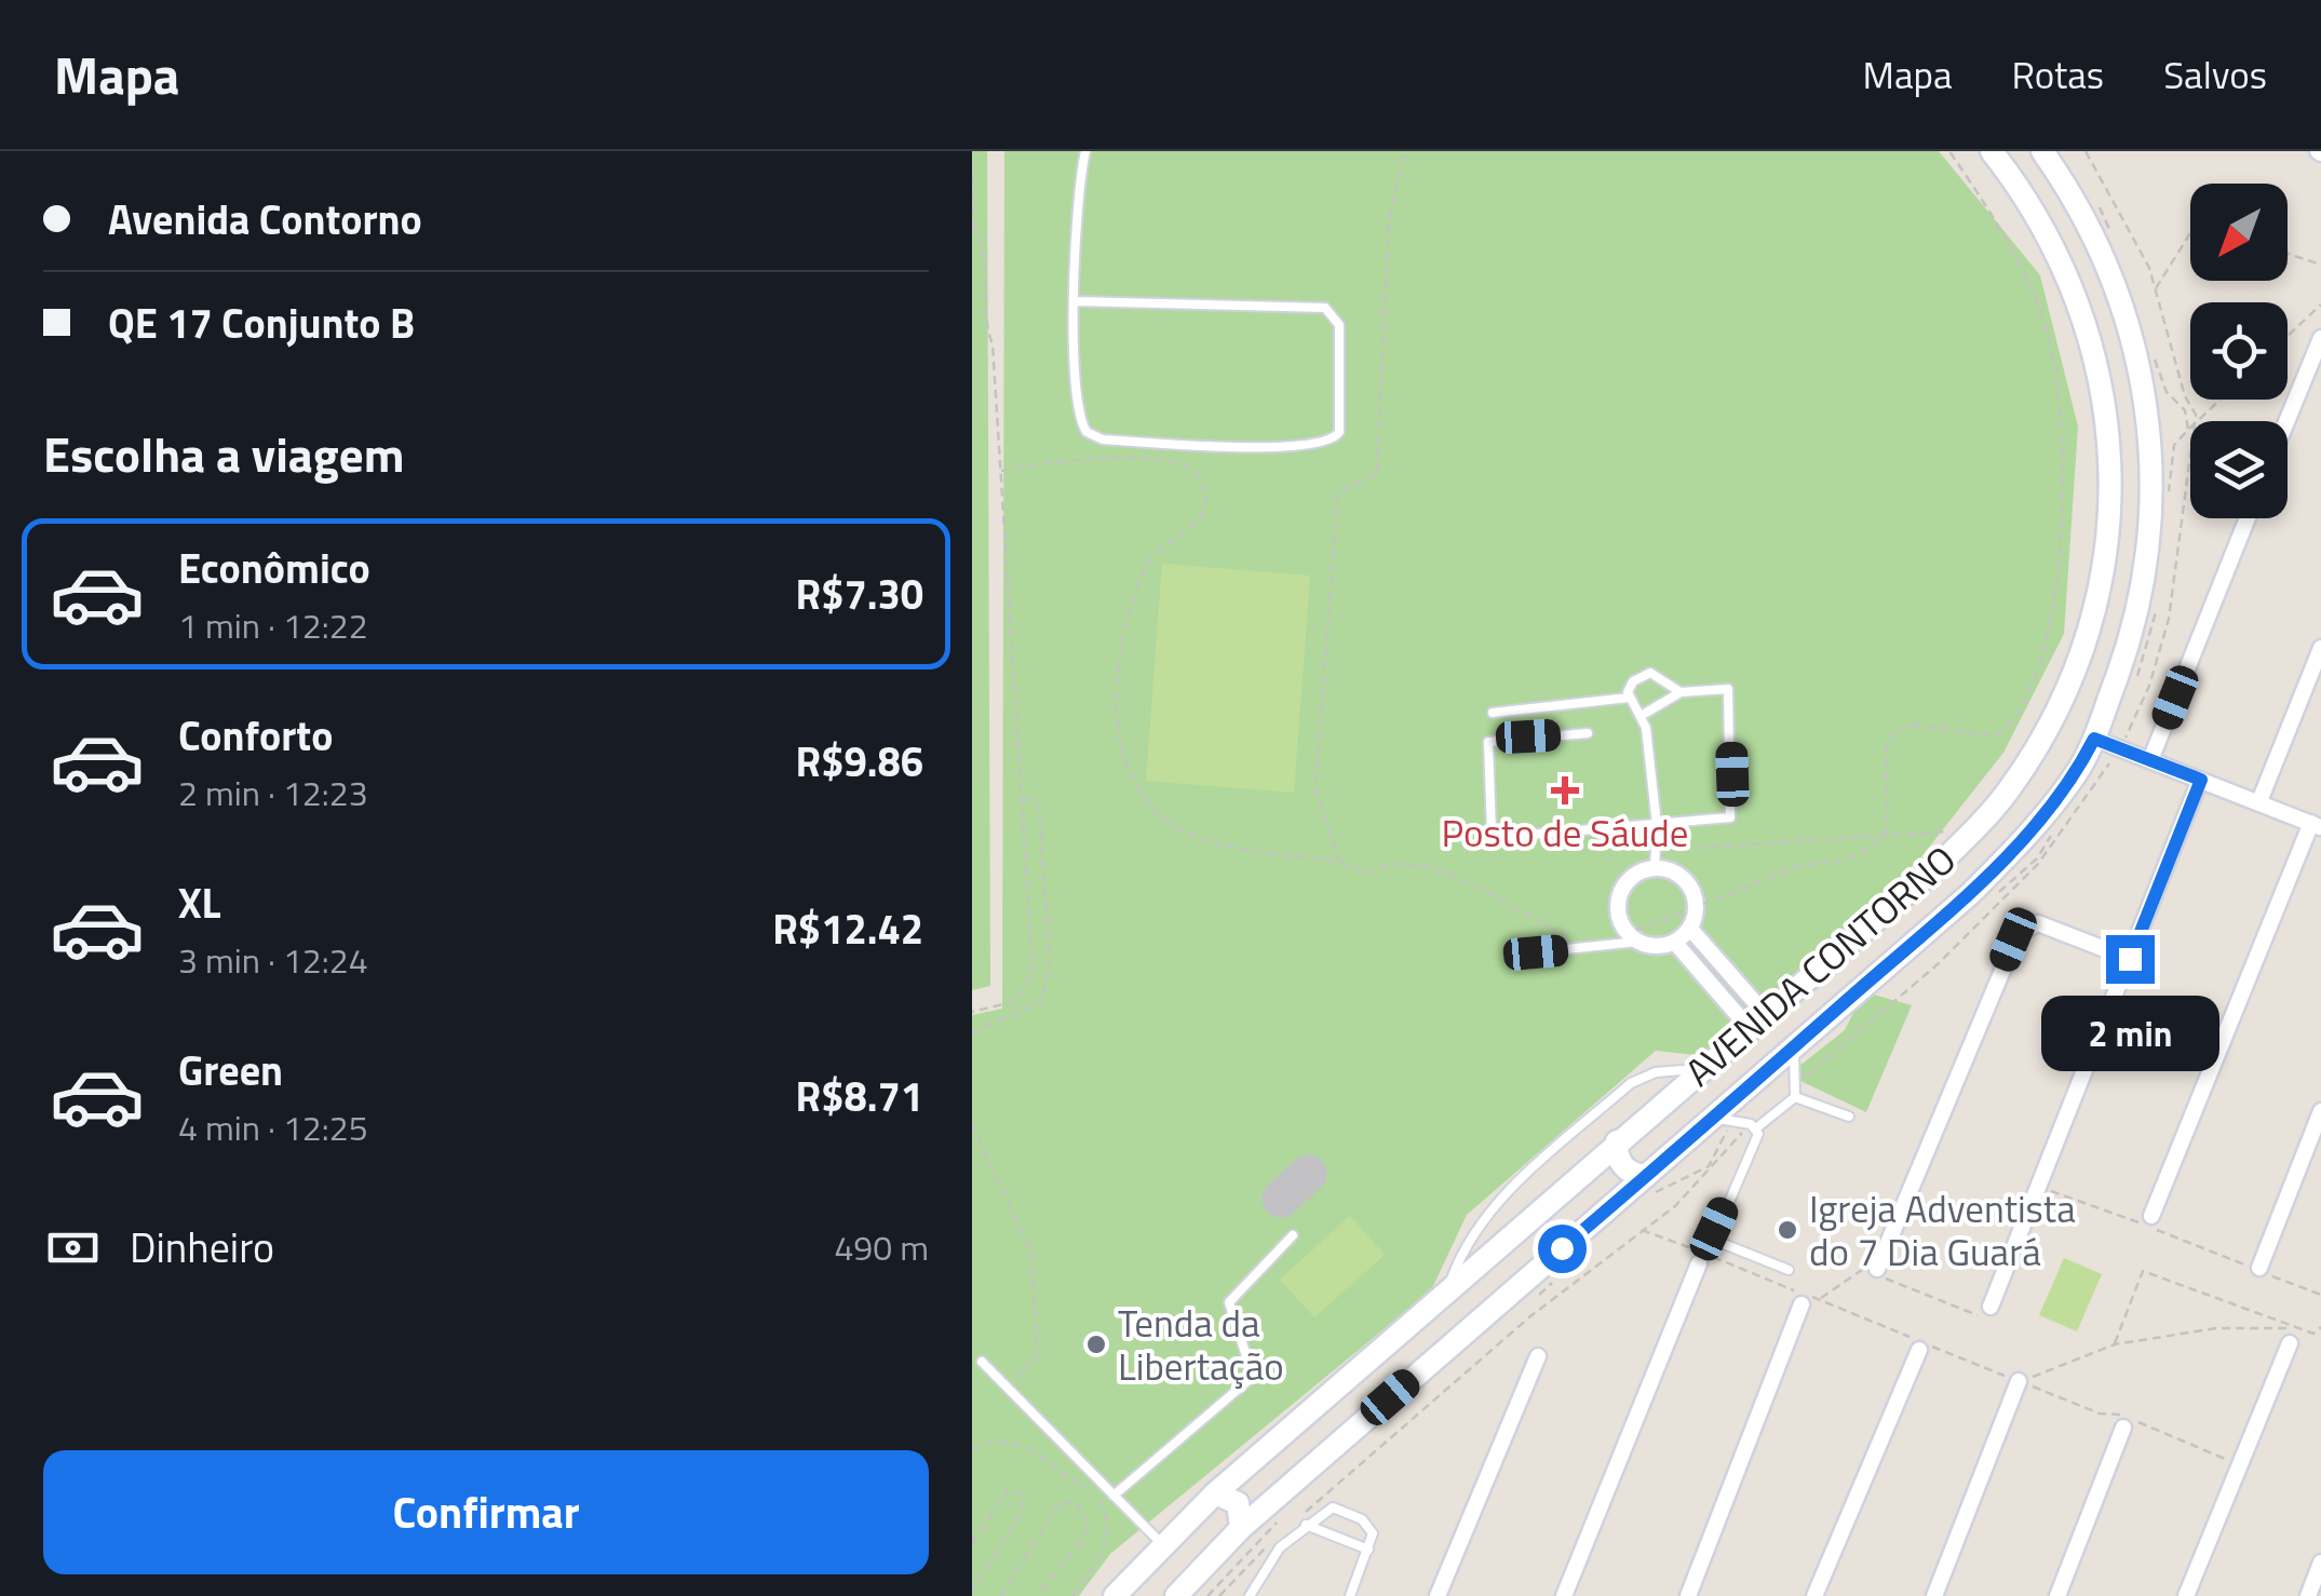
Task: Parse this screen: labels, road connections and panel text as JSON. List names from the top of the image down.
{
  "streets": {
    "main road": ["AVENIDA CONTORNO"]
  },
  "places": {
    "health": ["Posto de Sáude"],
    "other": ["Igreja Adventista do 7 Dia Guará", "Tenda da Libertação"]
  },
  "north": "bottom left",
  "page": {
    "header": "Mapa",
    "nav": ["Mapa", "Rotas", "Salvos"],
    "banner": ["Avenida Contorno", "QE 17 Conjunto B"],
    "heading": "Escolha a viagem",
    "list": [
      {
        "name": "Econômico",
        "note": "1 min · 12:22",
        "value": "R$7.30"
      },
      {
        "name": "Conforto",
        "note": "2 min · 12:23",
        "value": "R$9.86"
      },
      {
        "name": "XL",
        "note": "3 min · 12:24",
        "value": "R$12.42"
      },
      {
        "name": "Green",
        "note": "4 min · 12:25",
        "value": "R$8.71"
      }
    ],
    "bubble": "2 min",
    "pay": ["Dinheiro", "490 m"],
    "buttons": "Confirmar"
  }
}
